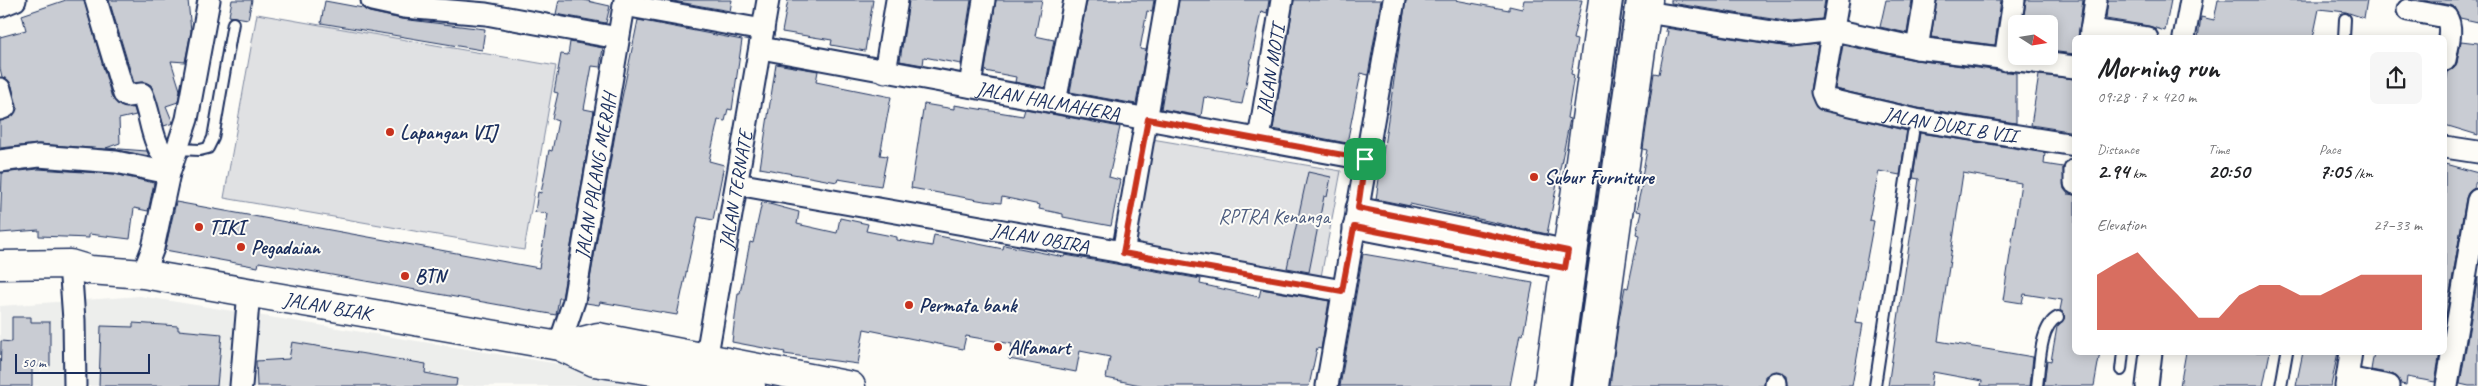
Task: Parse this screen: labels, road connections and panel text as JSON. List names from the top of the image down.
{
  "streets": {
    "main road": ["JALAN BIAK"],
    "street": [
      "JALAN MOTI",
      "JALAN HALMAHERA",
      "JALAN DURI B VII",
      "JALAN PALANG MERAH",
      "JALAN TERNATE",
      "JALAN OBIRA"
    ]
  },
  "crossings": [
    ["JALAN MOTI", "JALAN HALMAHERA"],
    ["JALAN HALMAHERA", "JALAN PALANG MERAH"],
    ["JALAN HALMAHERA", "JALAN TERNATE"],
    ["JALAN PALANG MERAH", "JALAN TERNATE"],
    ["JALAN PALANG MERAH", "JALAN BIAK"],
    ["JALAN TERNATE", "JALAN OBIRA"],
    ["JALAN TERNATE", "JALAN BIAK"]
  ],
  "parks": ["RPTRA Kenanga"],
  "places": [
    "Lapangan VIJ",
    "Subur Furniture",
    "TIKI",
    "Pegadaian",
    "BTN",
    "Permata bank",
    "Alfamart"
  ],
  "scale_bar": "50 m",
  "north": "right",
  "page": {
    "heading": ["Morning run", "09:28 · 7 × 420 m"],
    "stats": [
      ["Distance", "2.94 km"],
      ["Time", "20:50"],
      ["Pace", "7:05 /km"]
    ],
    "chart": ["Elevation", "27–33 m"],
    "scale": "50 m"
  }
}
